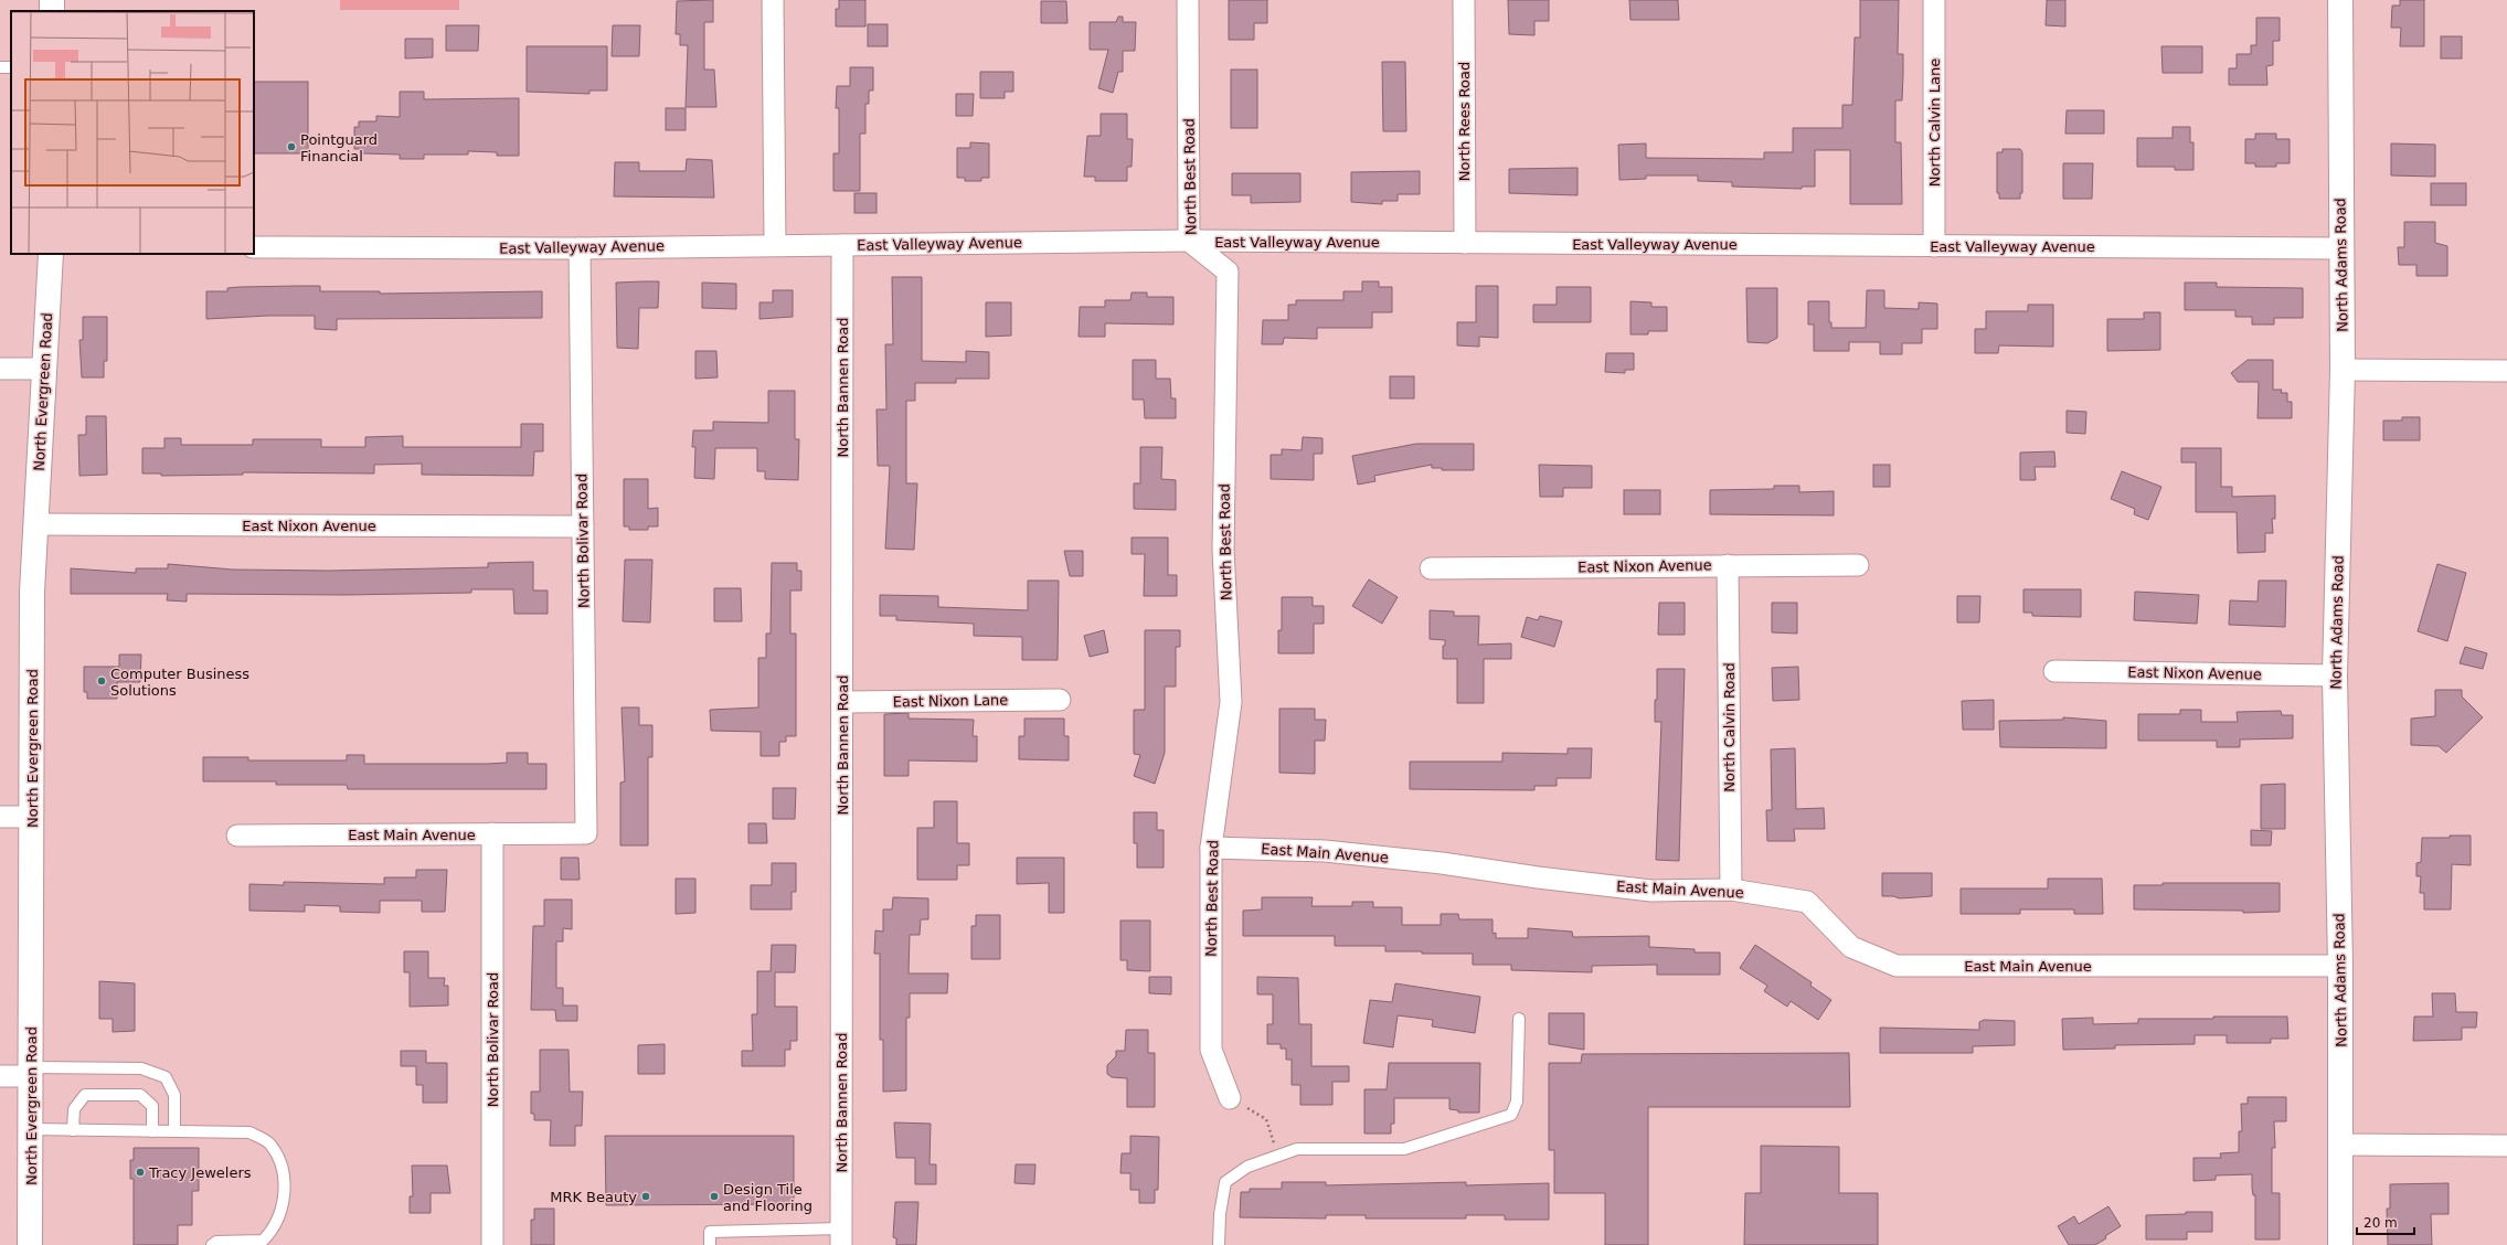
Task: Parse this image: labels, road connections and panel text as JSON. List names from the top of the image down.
{
  "streets": {
    "street": [
      "North Rees Road",
      "North Calvin Lane",
      "North Best Road",
      "East Valleyway Avenue",
      "North Adams Road",
      "North Bannen Road",
      "North Evergreen Road",
      "East Nixon Avenue",
      "North Bolivar Road",
      "East Nixon Lane",
      "North Calvin Road",
      "East Main Avenue"
    ]
  },
  "crossings": [
    ["North Rees Road", "East Valleyway Avenue"],
    ["North Calvin Lane", "East Valleyway Avenue"],
    ["North Best Road", "East Valleyway Avenue"],
    ["North Best Road", "East Main Avenue"],
    ["East Valleyway Avenue", "North Adams Road"],
    ["East Valleyway Avenue", "North Bannen Road"],
    ["East Valleyway Avenue", "North Bolivar Road"],
    ["North Adams Road", "East Nixon Avenue"],
    ["North Adams Road", "East Main Avenue"],
    ["North Bannen Road", "East Nixon Lane"],
    ["North Evergreen Road", "East Nixon Avenue"],
    ["East Nixon Avenue", "North Bolivar Road"],
    ["East Nixon Avenue", "North Calvin Road"],
    ["North Bolivar Road", "East Main Avenue"],
    ["North Calvin Road", "East Main Avenue"]
  ],
  "places": [
    "Pointguard Financial",
    "Computer Business Solutions",
    "Tracy Jewelers",
    "MRK Beauty",
    "Design Tile and Flooring"
  ],
  "scale_bar": "20 m"
}
